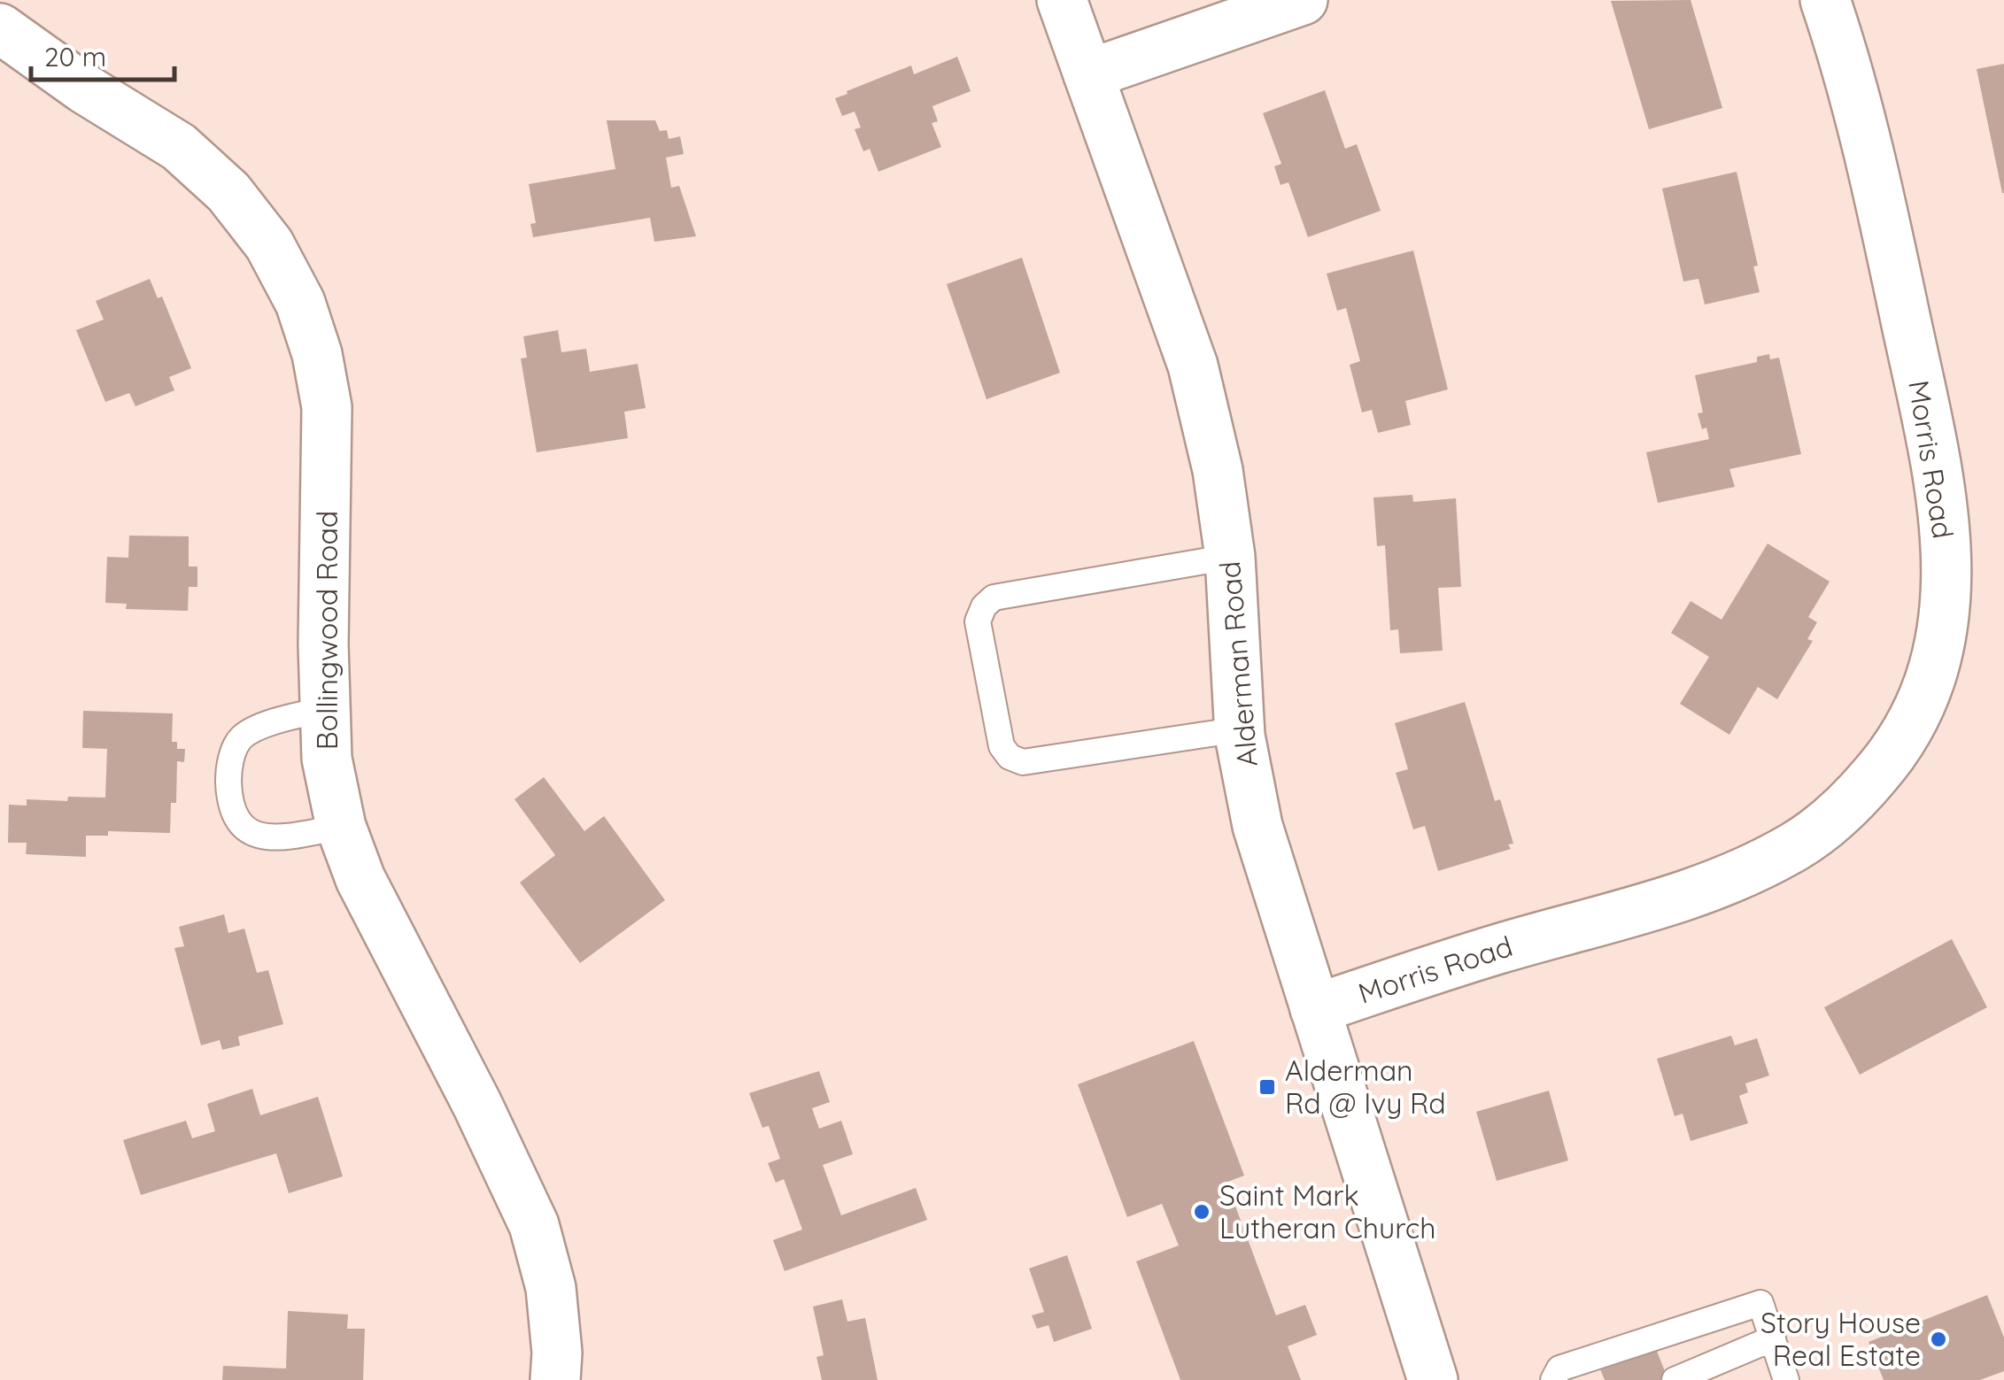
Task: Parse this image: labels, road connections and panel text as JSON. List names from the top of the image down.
{
  "streets": {
    "street": ["Morris Road", "Bollingwood Road", "Alderman Road"]
  },
  "crossings": [
    ["Morris Road", "Alderman Road"]
  ],
  "places": {
    "transit": ["Alderman Rd @ Ivy Rd"],
    "other": ["Saint Mark Lutheran Church", "Story House Real Estate"]
  },
  "scale_bar": "20 m"
}
